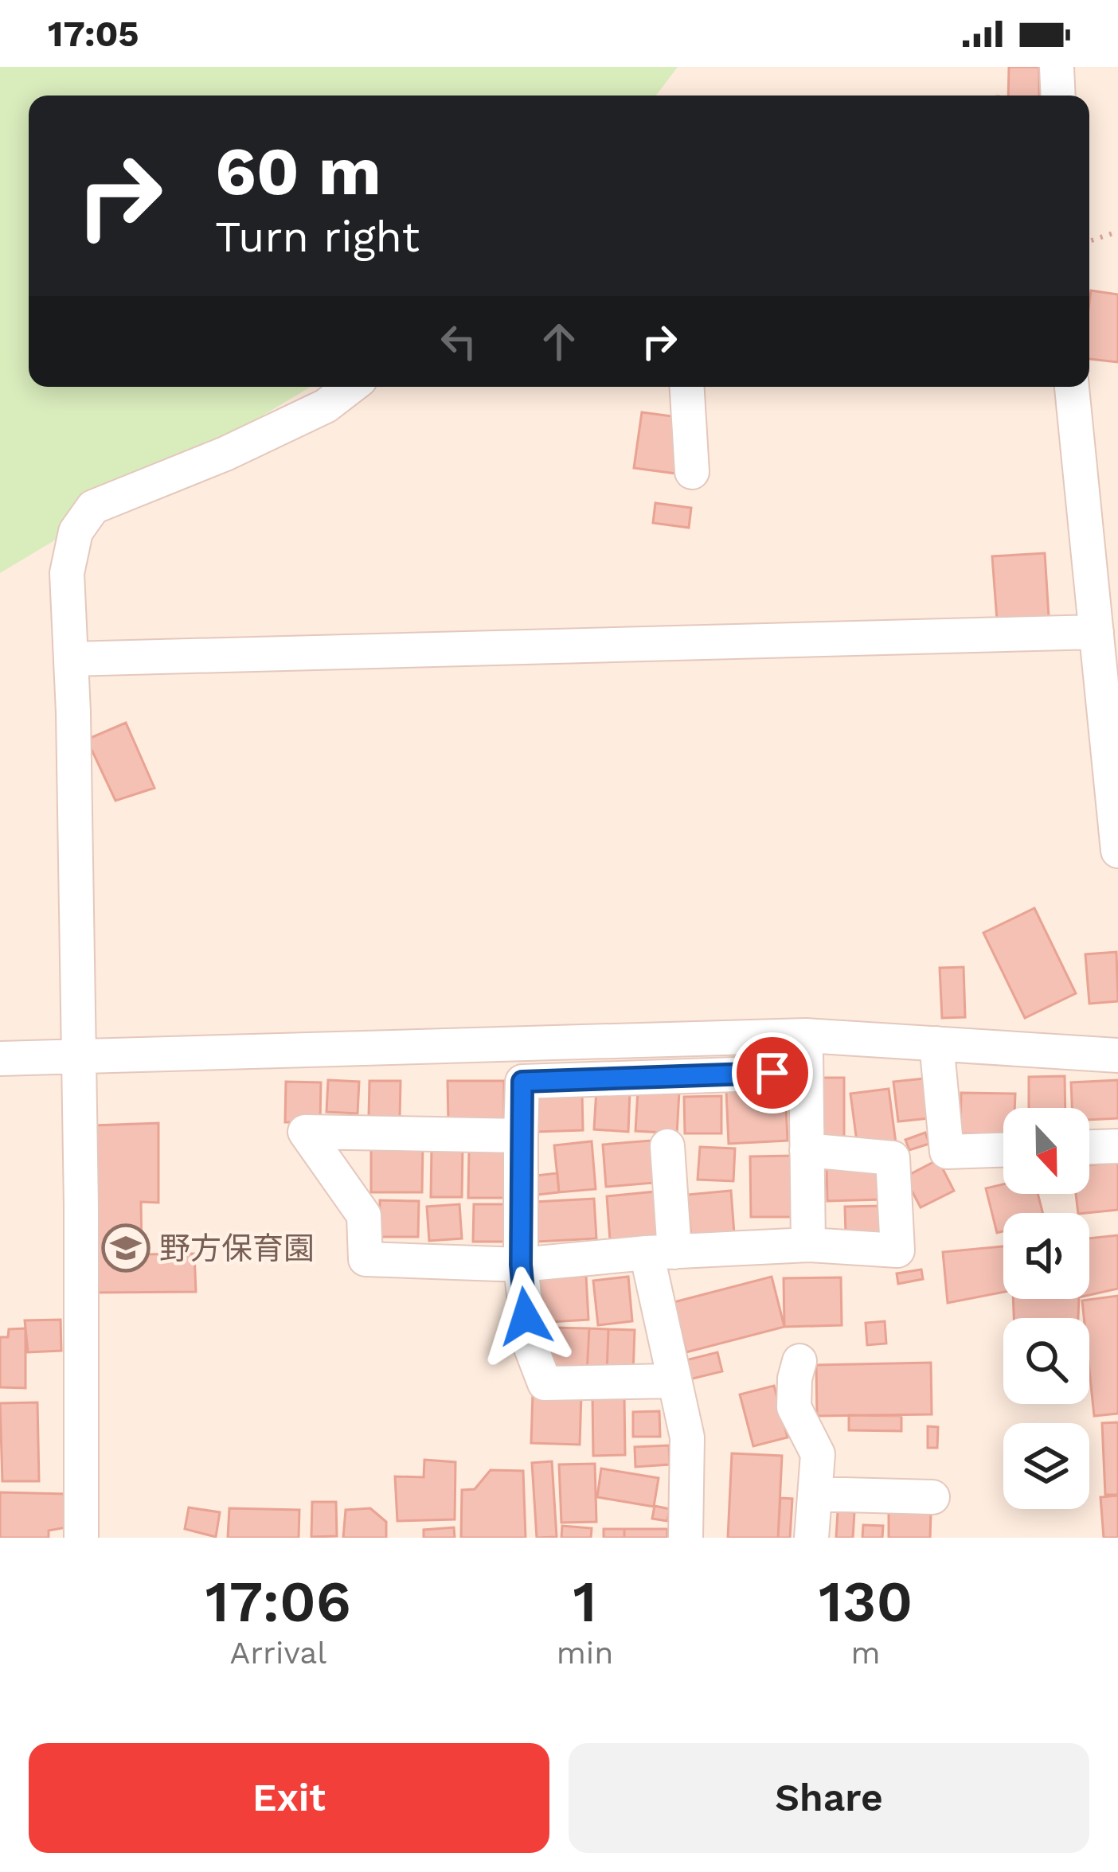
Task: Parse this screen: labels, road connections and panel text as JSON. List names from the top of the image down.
{
  "places": {
    "school or university": ["野方保育園"]
  },
  "north": "bottom",
  "page": {
    "status": "17:05",
    "turn": ["60 m", "Turn right"],
    "eta": [
      "17:06",
      "Arrival",
      "1",
      "min",
      "130",
      "m"
    ],
    "buttons": ["Exit", "Share"]
  }
}
